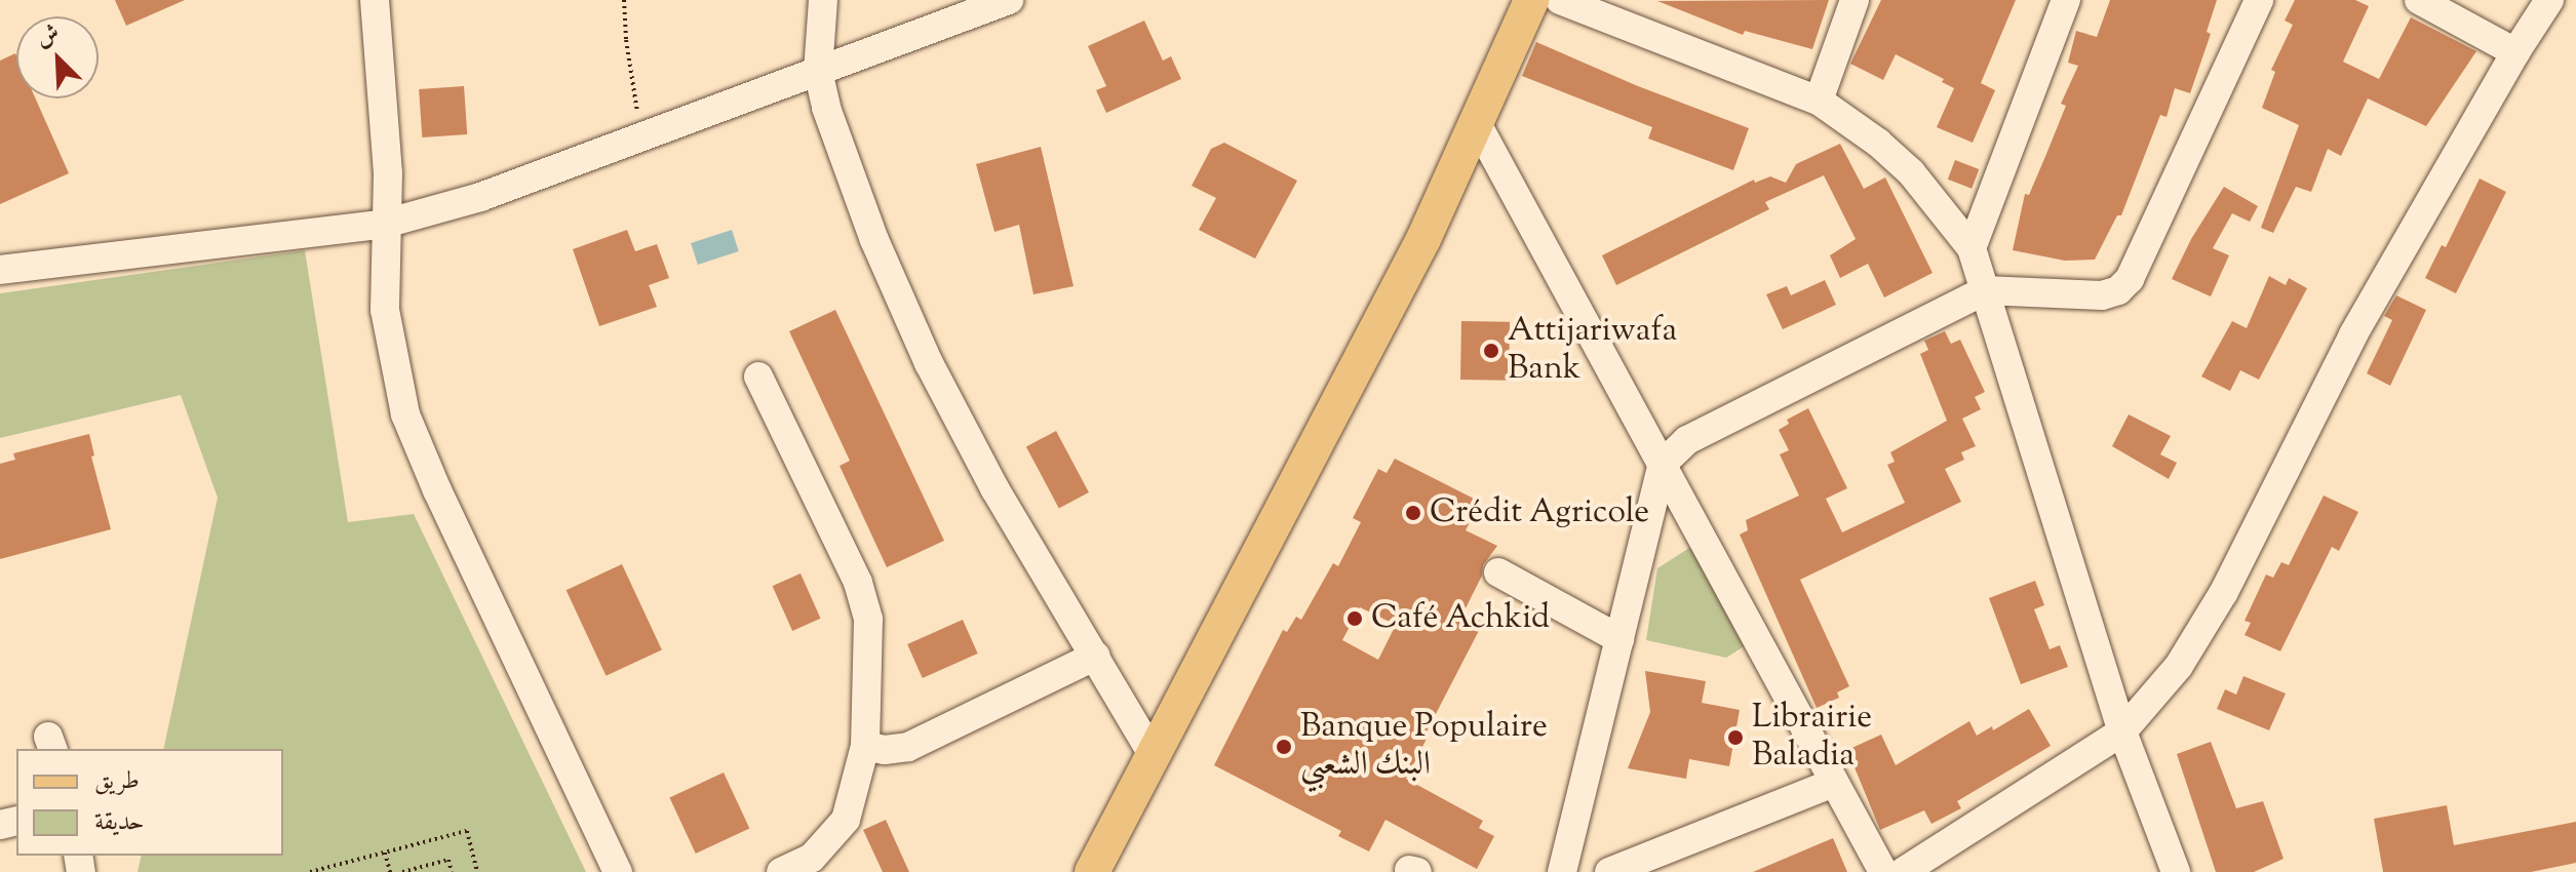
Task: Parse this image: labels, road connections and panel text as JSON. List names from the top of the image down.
{
  "places": [
    "Attijariwafa Bank",
    "Crédit Agricole",
    "Café Achkid",
    "Librairie Baladia",
    "Banque Populaire البنك الشعبي"
  ],
  "legend": ["طريق", "حديقة"],
  "north": "top left"
}
